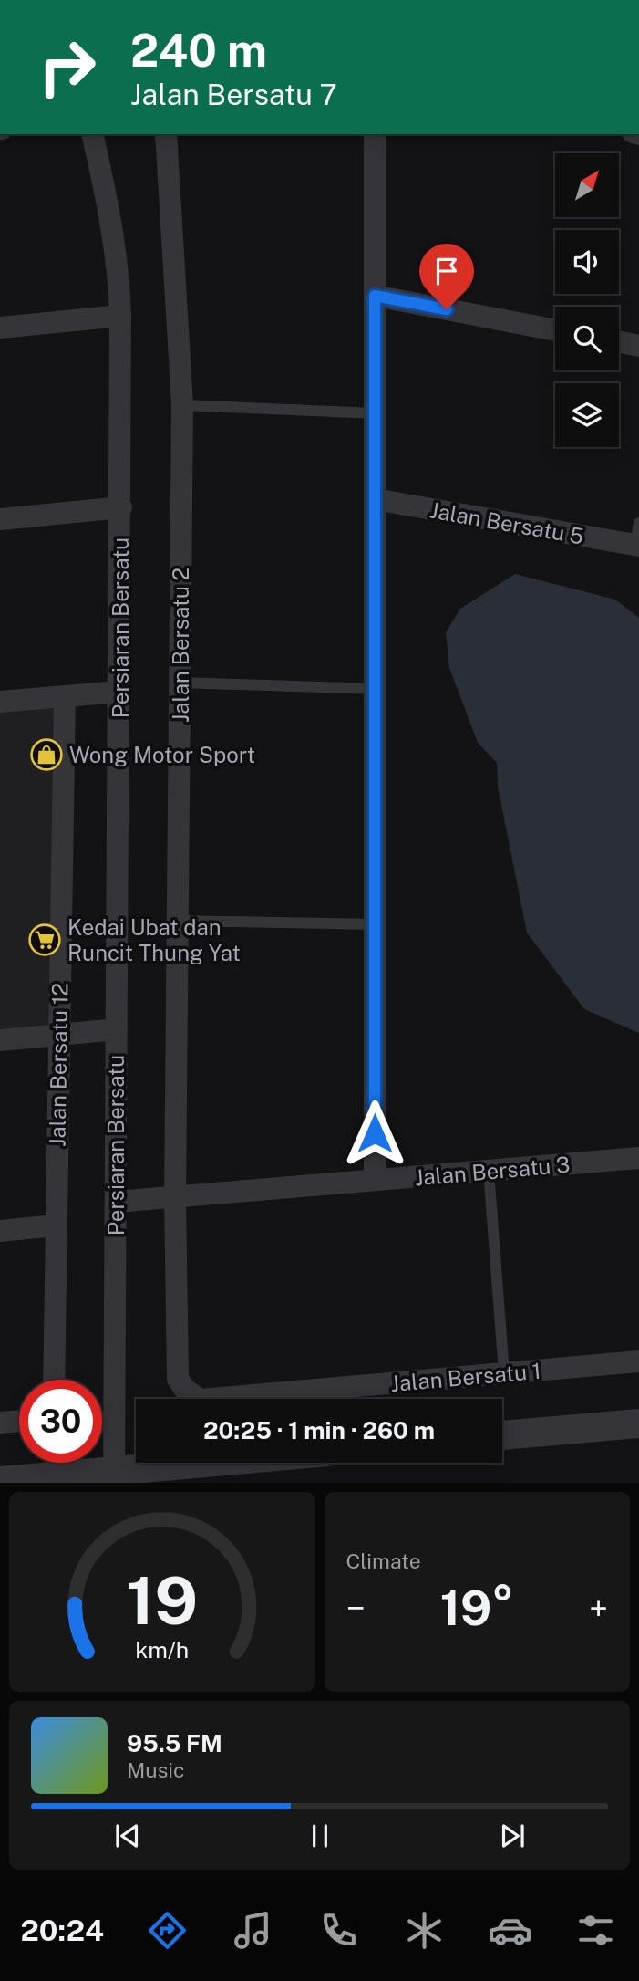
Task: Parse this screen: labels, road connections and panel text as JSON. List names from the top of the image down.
{
  "streets": {
    "street": [
      "Jalan Bersatu 5",
      "Persiaran Bersatu",
      "Jalan Bersatu 2",
      "Jalan Bersatu 12",
      "Jalan Bersatu 3",
      "Jalan Bersatu 1"
    ]
  },
  "crossings": [
    ["Persiaran Bersatu", "Jalan Bersatu 3"],
    ["Jalan Bersatu 2", "Jalan Bersatu 3"],
    ["Jalan Bersatu 2", "Jalan Bersatu 1"],
    ["Jalan Bersatu 3", "Jalan Bersatu 1"]
  ],
  "places": {
    "shop": ["Wong Motor Sport"],
    "supermarket": ["Kedai Ubat dan Runcit Thung Yat"]
  },
  "north": "top right",
  "page": {
    "turn": ["240 m", "Jalan Bersatu 7"],
    "limit": "30",
    "trip": "20:25 · 1 min · 260 m",
    "tile": "Climate",
    "heat": ["−", "19°", "+"],
    "song": ["95.5 FM", "Music"],
    "tabs": "20:24",
    "gauge": ["19", "km/h"]
  }
}
